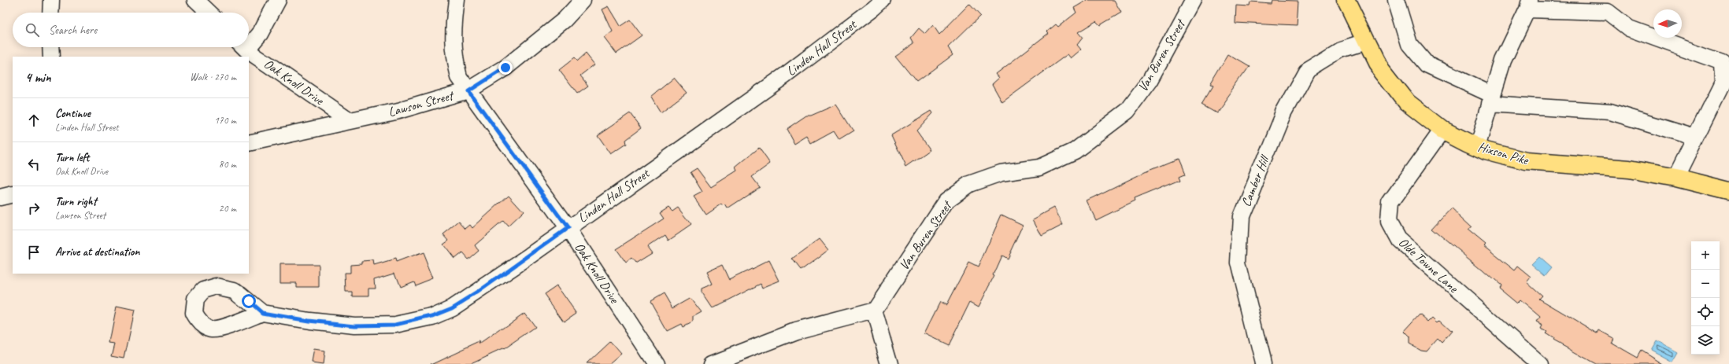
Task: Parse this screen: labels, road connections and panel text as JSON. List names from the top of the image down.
{
  "streets": {
    "main road": ["Hixson Pike"],
    "street": [
      "Linden Hall Street",
      "Van Buren Street",
      "Oak Knoll Drive",
      "Lawson Street",
      "Camber Hill",
      "Olde Towne Lane"
    ]
  },
  "crossings": [
    ["Linden Hall Street", "Oak Knoll Drive"],
    ["Oak Knoll Drive", "Lawson Street"],
    ["Hixson Pike", "Camber Hill"],
    ["Hixson Pike", "Olde Towne Lane"]
  ],
  "north": "left",
  "page": {
    "search": "Search here",
    "heading": ["4 min", "Walk · 270 m"],
    "list": [
      ["Continue", "Linden Hall Street", "170 m"],
      ["Turn left", "Oak Knoll Drive", "80 m"],
      ["Turn right", "Lawson Street", "20 m"],
      "Arrive at destination"
    ],
    "map_buttons": ["+", "−"]
  }
}
